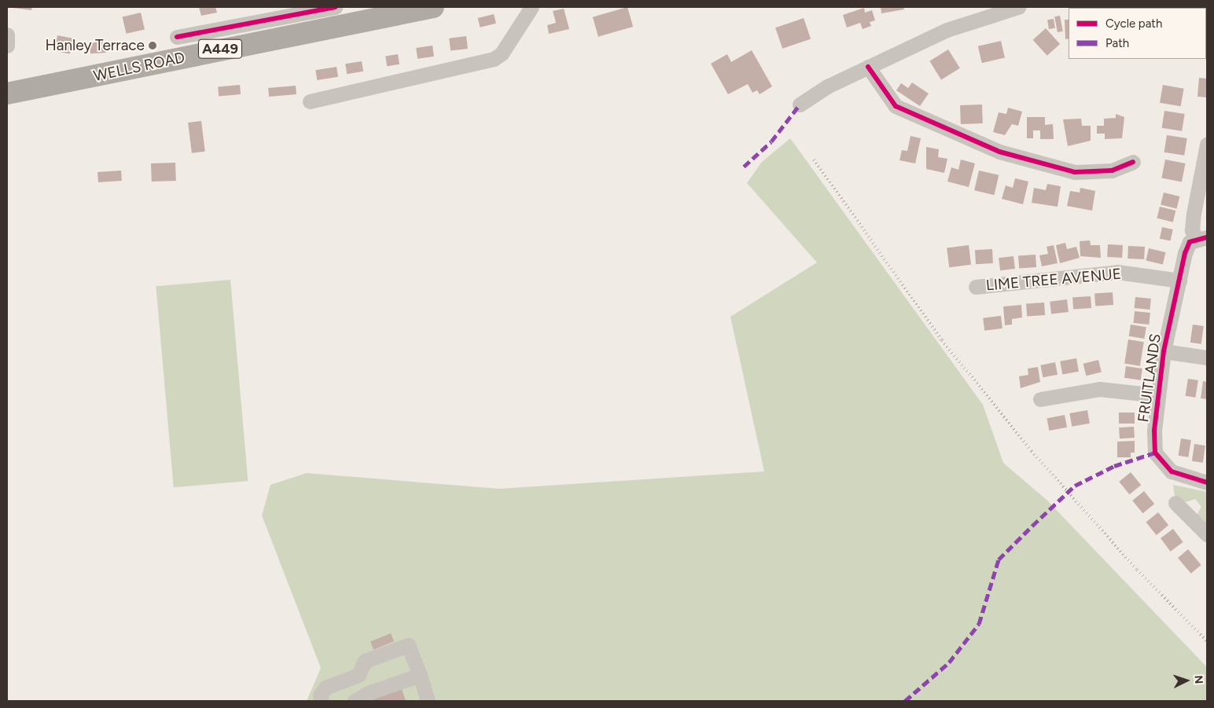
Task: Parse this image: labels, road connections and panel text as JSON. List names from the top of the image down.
{
  "streets": {
    "highway": ["A449", "WELLS ROAD"],
    "street": ["LIME TREE AVENUE", "FRUITLANDS"]
  },
  "crossings": [
    ["LIME TREE AVENUE", "FRUITLANDS"]
  ],
  "places": ["Hanley Terrace"],
  "legend": ["Cycle path", "Path"],
  "north": "right"
}
